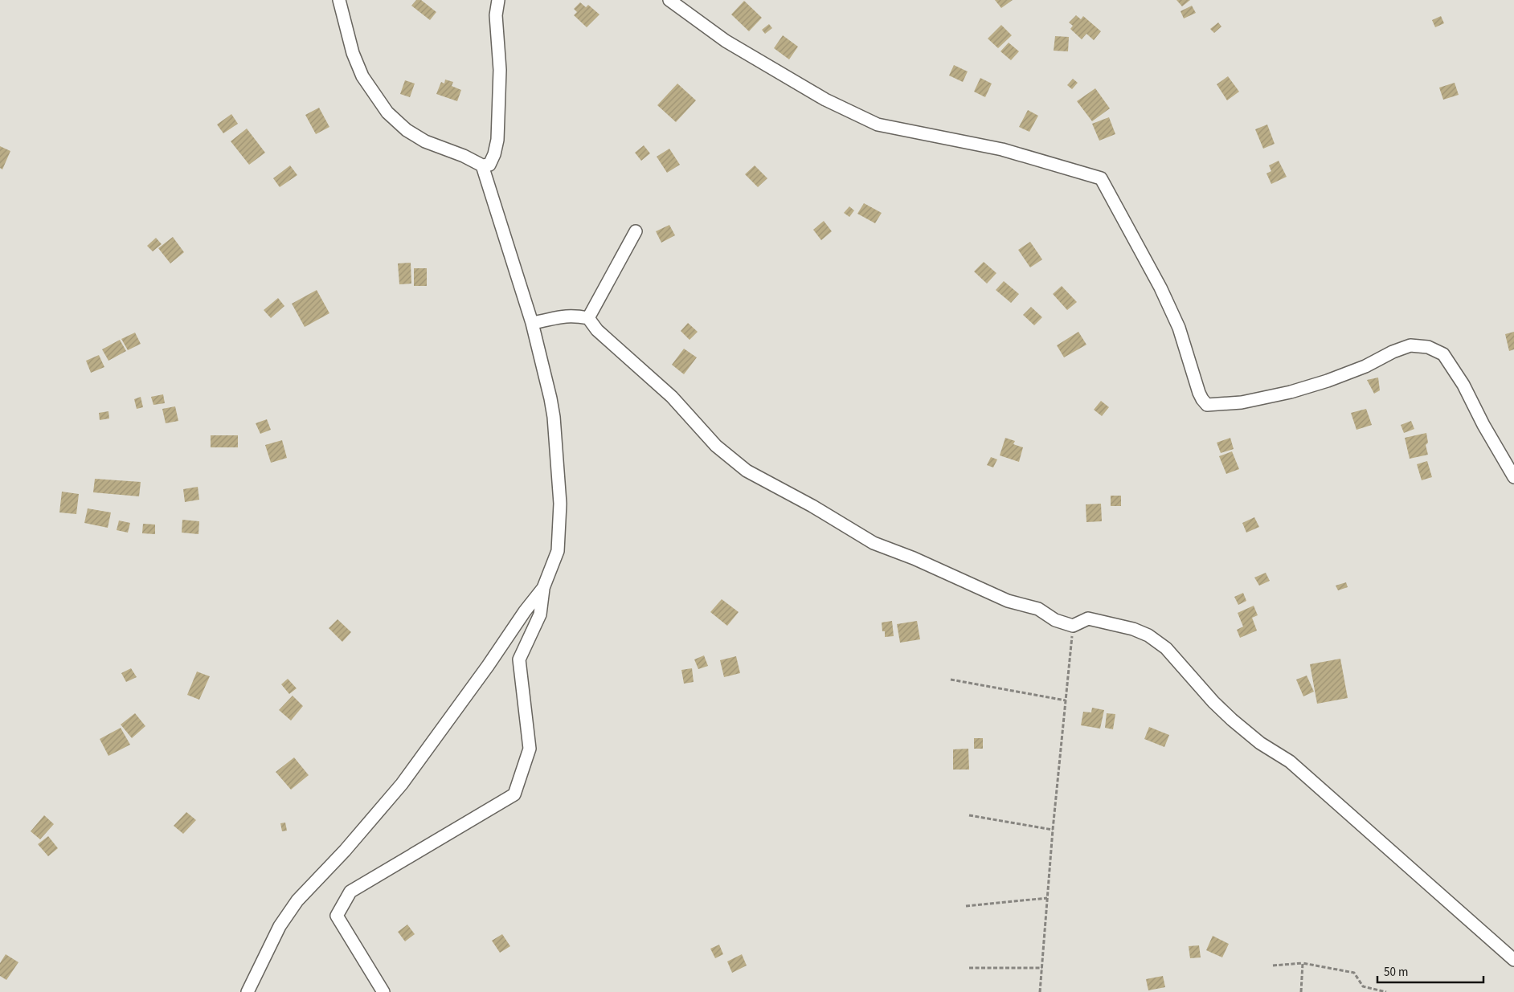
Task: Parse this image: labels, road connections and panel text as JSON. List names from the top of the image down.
{
  "scale_bar": "50 m"
}
